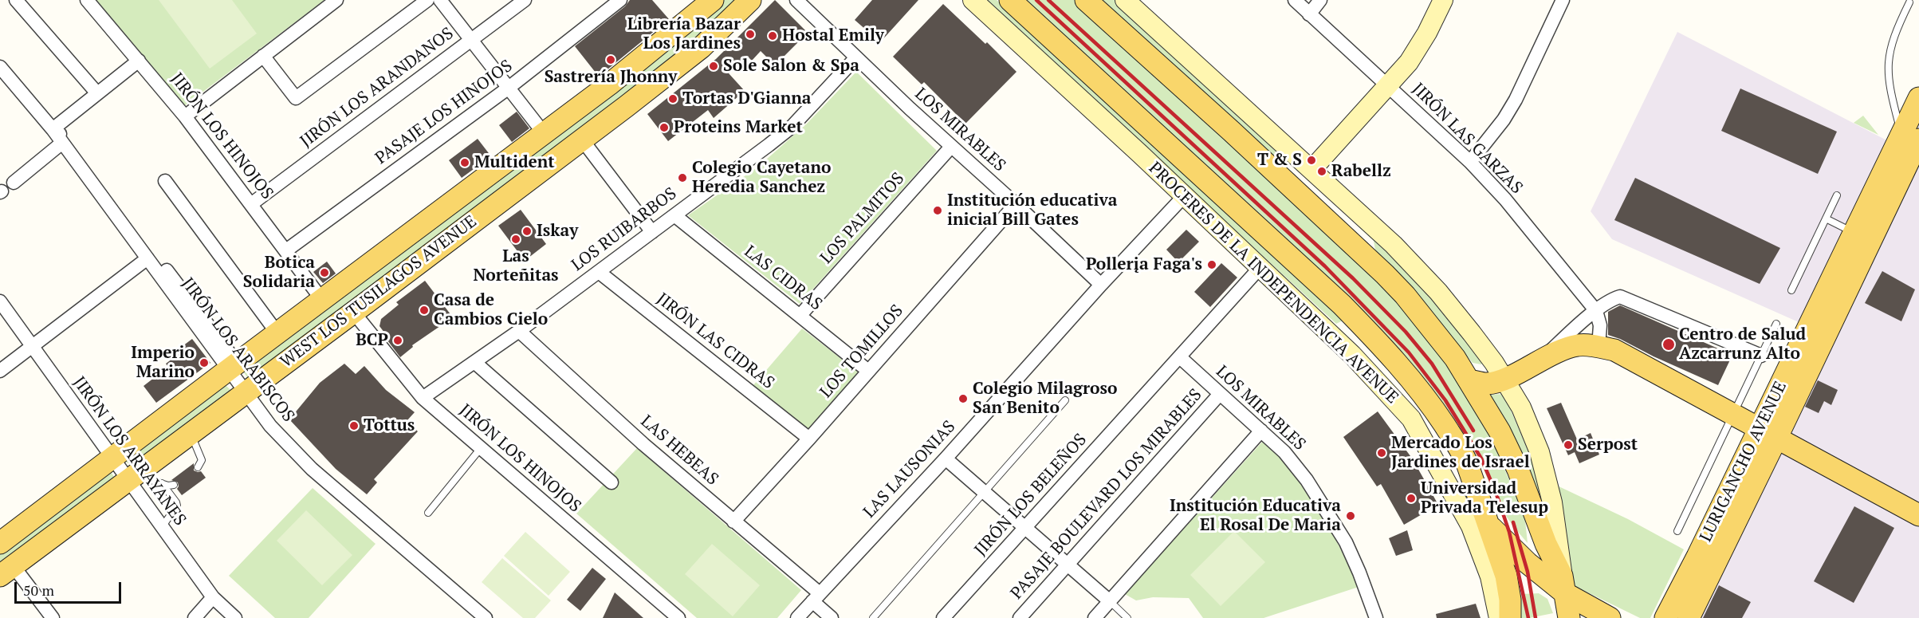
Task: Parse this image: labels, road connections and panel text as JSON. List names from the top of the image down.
{
  "streets": {
    "main road": ["PROCERES DE LA INDEPENDENCIA AVENUE", "WEST LOS TUSILAGOS AVENUE", "LURIGANCHO AVENUE"],
    "street": [
      "JIRÓN LOS ARANDANOS",
      "PASAJE LOS HINOJOS",
      "LOS MIRABLES",
      "JIRÓN LOS HINOJOS",
      "JIRÓN LAS GARZAS",
      "LOS PALMITOS",
      "LOS RUIBARBOS",
      "LAS CIDRAS",
      "JIRÓN LAS CIDRAS",
      "JIRÓN LOS ARABISCOS",
      "LOS TOMILLOS",
      "LAS HEBEAS",
      "JIRÓN LOS ARRAYANES",
      "LAS LAUSONIAS",
      "PASAJE BOULEVARD LOS MIRABLES",
      "JIRÓN LOS BELEÑOS"
    ]
  },
  "crossings": [
    ["JIRÓN LOS ARANDANOS", "JIRÓN LOS HINOJOS"],
    ["PASAJE LOS HINOJOS", "JIRÓN LOS HINOJOS"],
    ["LOS MIRABLES", "LOS PALMITOS"],
    ["LOS MIRABLES", "LOS RUIBARBOS"],
    ["LOS MIRABLES", "LOS TOMILLOS"],
    ["LOS MIRABLES", "LAS LAUSONIAS"],
    ["LOS MIRABLES", "PASAJE BOULEVARD LOS MIRABLES"],
    ["LOS MIRABLES", "JIRÓN LOS BELEÑOS"],
    ["JIRÓN LOS HINOJOS", "LOS RUIBARBOS"],
    ["JIRÓN LOS HINOJOS", "WEST LOS TUSILAGOS AVENUE"],
    ["LOS PALMITOS", "LAS CIDRAS"],
    ["LOS RUIBARBOS", "LAS CIDRAS"],
    ["LOS RUIBARBOS", "JIRÓN LAS CIDRAS"],
    ["LOS RUIBARBOS", "LAS HEBEAS"],
    ["LAS CIDRAS", "LOS TOMILLOS"],
    ["PROCERES DE LA INDEPENDENCIA AVENUE", "LAS LAUSONIAS"],
    ["PROCERES DE LA INDEPENDENCIA AVENUE", "JIRÓN LOS BELEÑOS"],
    ["WEST LOS TUSILAGOS AVENUE", "JIRÓN LOS ARABISCOS"],
    ["WEST LOS TUSILAGOS AVENUE", "JIRÓN LOS ARRAYANES"],
    ["JIRÓN LAS CIDRAS", "LOS TOMILLOS"],
    ["LOS TOMILLOS", "LAS HEBEAS"],
    ["LAS HEBEAS", "LAS LAUSONIAS"]
  ],
  "places": [
    "Librería Bazar Los Jardines",
    "Hostal Emily",
    "Sastrería Jhonny",
    "Sole Salon & Spa",
    "Tortas D'Gianna",
    "Proteins Market",
    "T & S",
    "Multident",
    "Rabellz",
    "Colegio Cayetano Heredia Sanchez",
    "Institución educativa inicial Bill Gates",
    "Iskay",
    "Las Norteñitas",
    "Pollerįa Faga's",
    "Botica Solidaria",
    "Casa de Cambios Cielo",
    "BCP",
    "Centro de Salud Azcarrunz Alto",
    "Imperio Marino",
    "Colegio Milagroso San Benito",
    "Tottus",
    "Serpost",
    "Mercado Los Jardines de Israel",
    "Universidad Privada Telesup",
    "Institución Educativa El Rosal De Maria"
  ],
  "scale_bar": "50 m"
}
